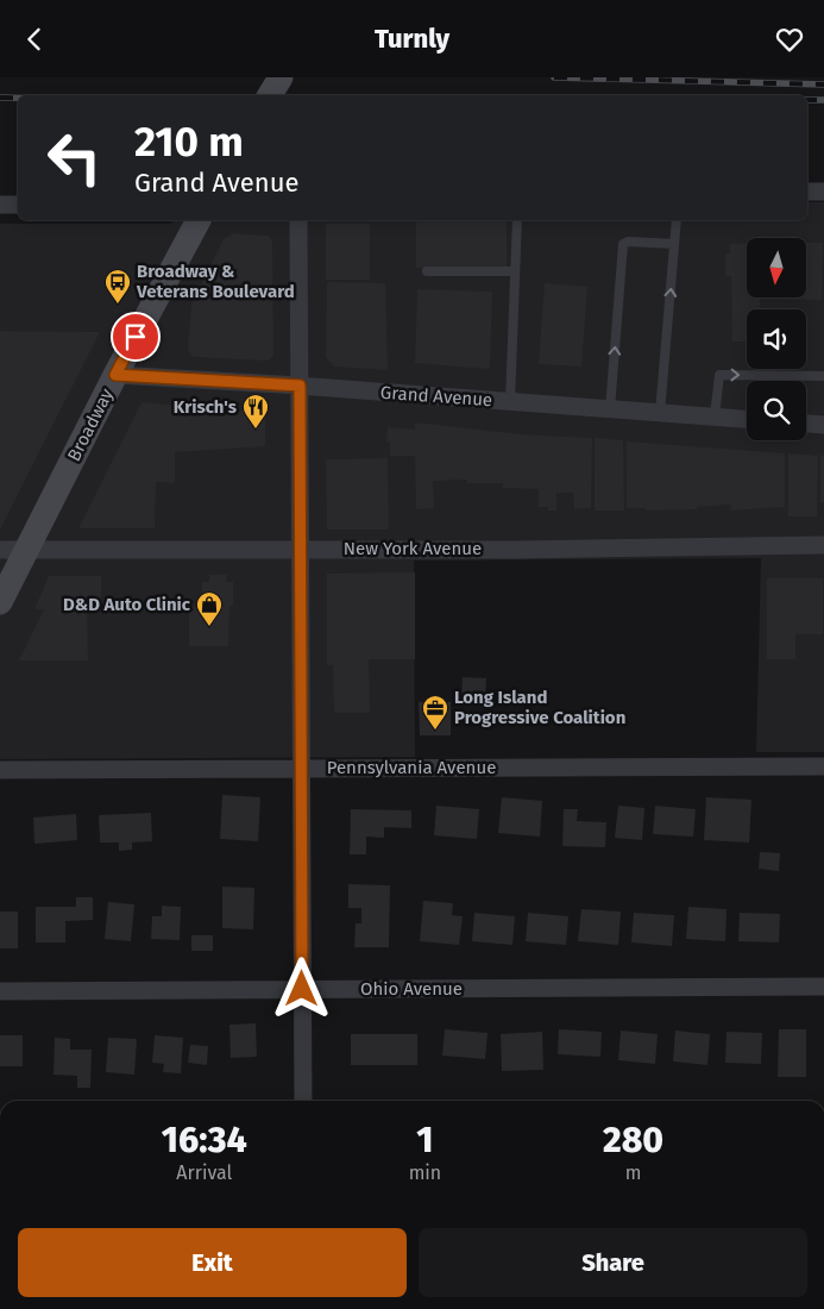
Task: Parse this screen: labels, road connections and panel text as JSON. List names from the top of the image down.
{
  "streets": {
    "main road": ["Broadway"],
    "street": [
      "Grand Avenue",
      "New York Avenue",
      "Pennsylvania Avenue",
      "Ohio Avenue"
    ]
  },
  "crossings": [
    ["Grand Avenue", "Broadway"],
    ["Broadway", "New York Avenue"]
  ],
  "places": {
    "bus stop": ["Broadway & Veterans Boulevard"],
    "restaurant": ["Krisch's"],
    "shop": ["D&D Auto Clinic"],
    "office": ["Long Island Progressive Coalition"]
  },
  "north": "bottom",
  "page": {
    "header": "Turnly",
    "turn": ["210 m", "Grand Avenue"],
    "eta": [
      "16:34",
      "Arrival",
      "1",
      "min",
      "280",
      "m"
    ],
    "buttons": ["Exit", "Share"]
  }
}
